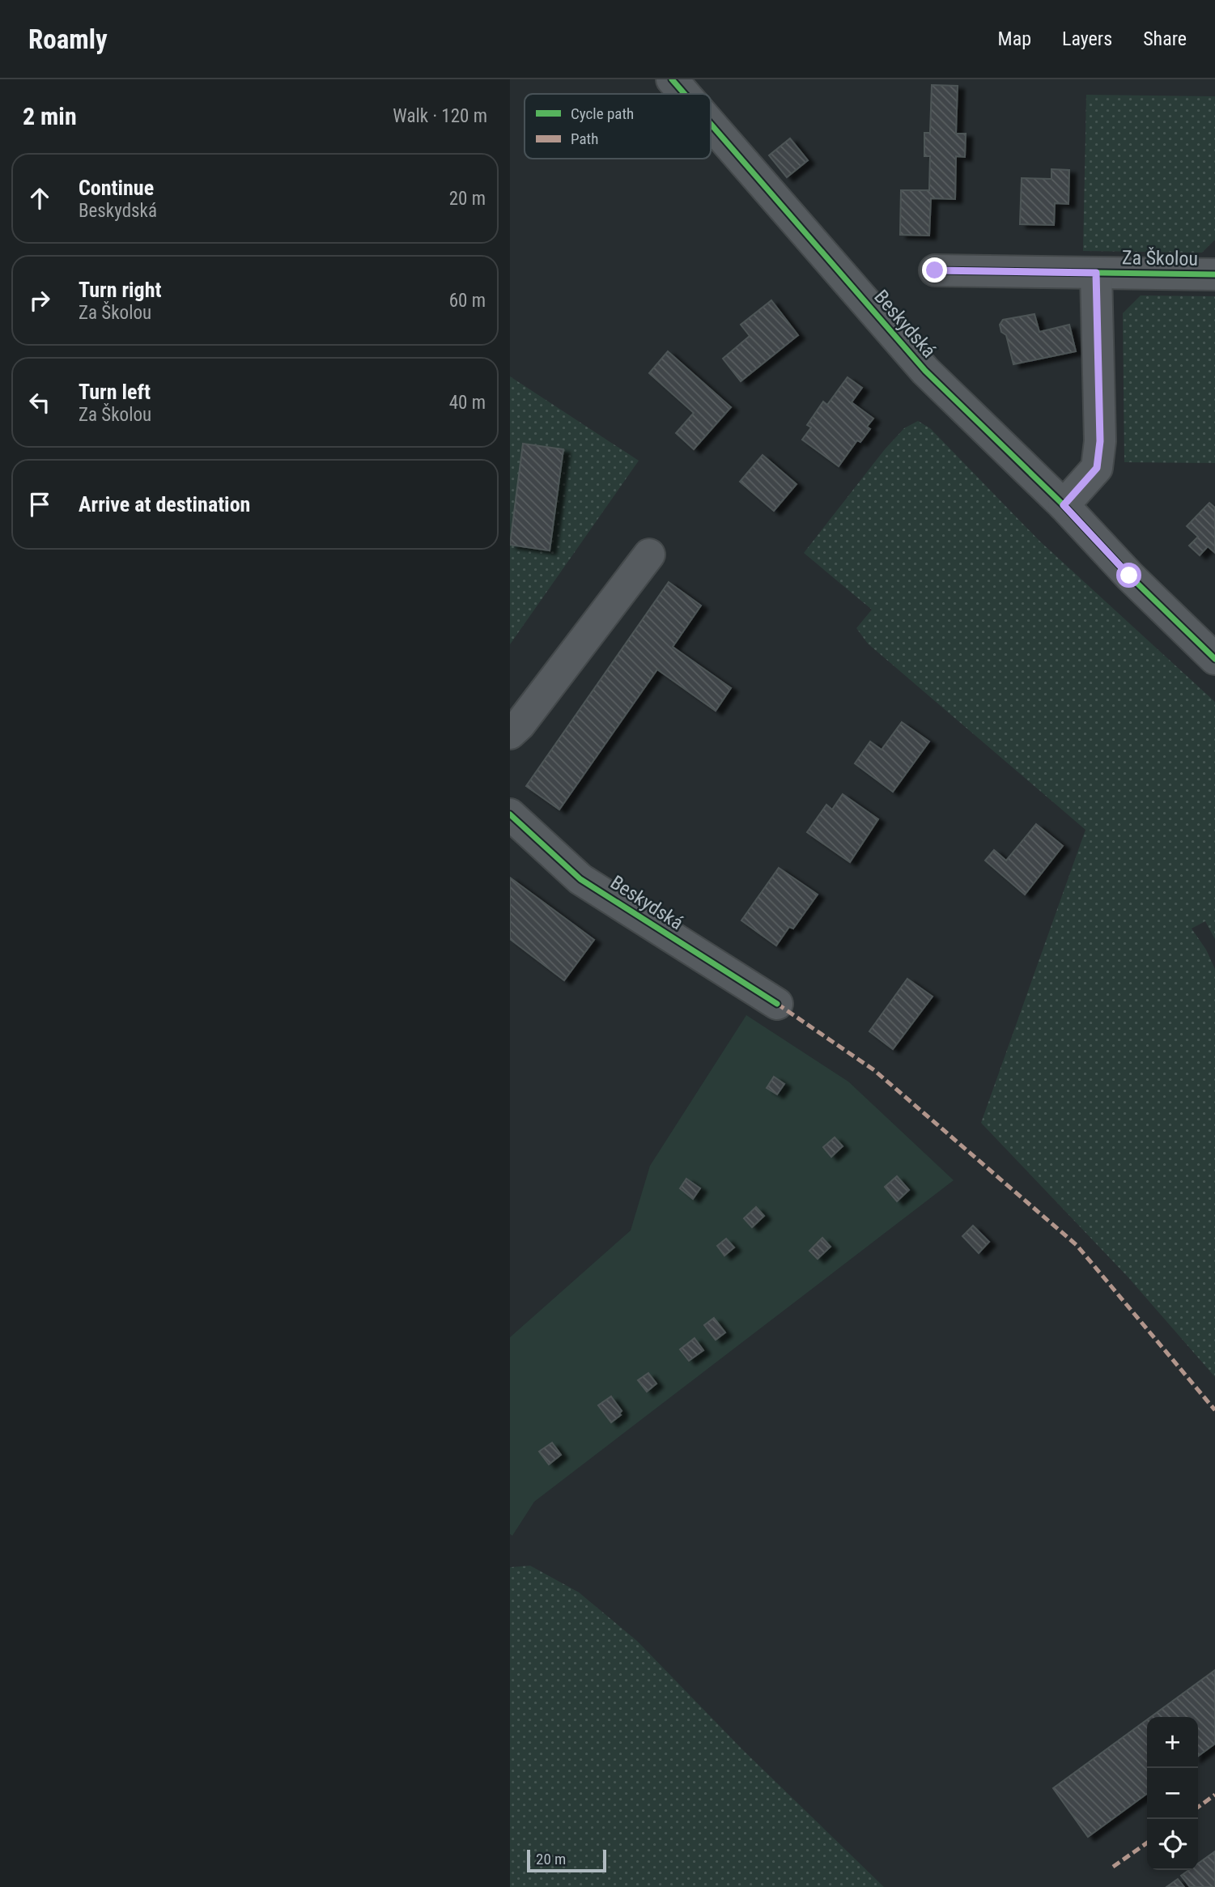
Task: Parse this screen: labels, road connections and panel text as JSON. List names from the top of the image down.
{
  "streets": {
    "street": ["Za Školou", "Beskydská"]
  },
  "crossings": [
    ["Za Školou", "Beskydská"]
  ],
  "legend": ["Cycle path", "Path"],
  "scale_bar": "20 m",
  "page": {
    "header": "Roamly",
    "nav": ["Map", "Layers", "Share"],
    "heading": ["2 min", "Walk · 120 m"],
    "list": [
      ["Continue", "Beskydská", "20 m"],
      ["Turn right", "Za Školou", "60 m"],
      ["Turn left", "Za Školou", "40 m"],
      "Arrive at destination"
    ],
    "map_buttons": ["+", "−"],
    "scale": "20 m"
  }
}
